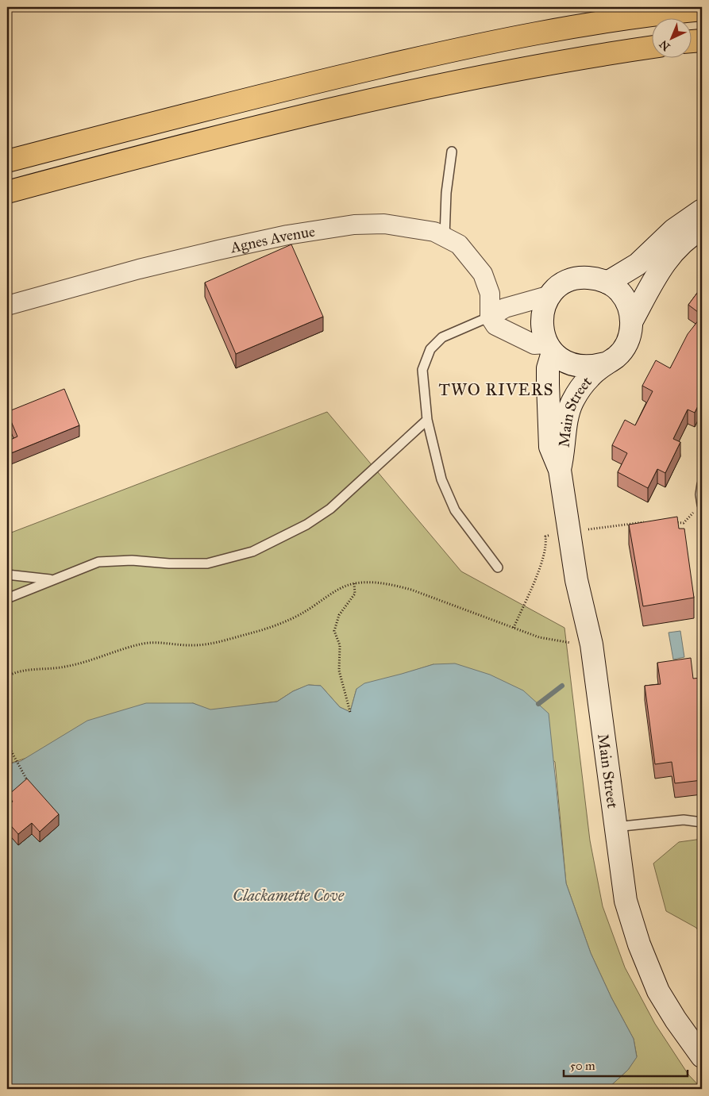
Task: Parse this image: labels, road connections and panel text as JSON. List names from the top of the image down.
{
  "streets": {
    "street": ["Agnes Avenue", "Main Street"]
  },
  "districts": ["TWO RIVERS"],
  "water": ["Clackamette Cove"],
  "scale_bar": "50 m",
  "north": "bottom left"
}
